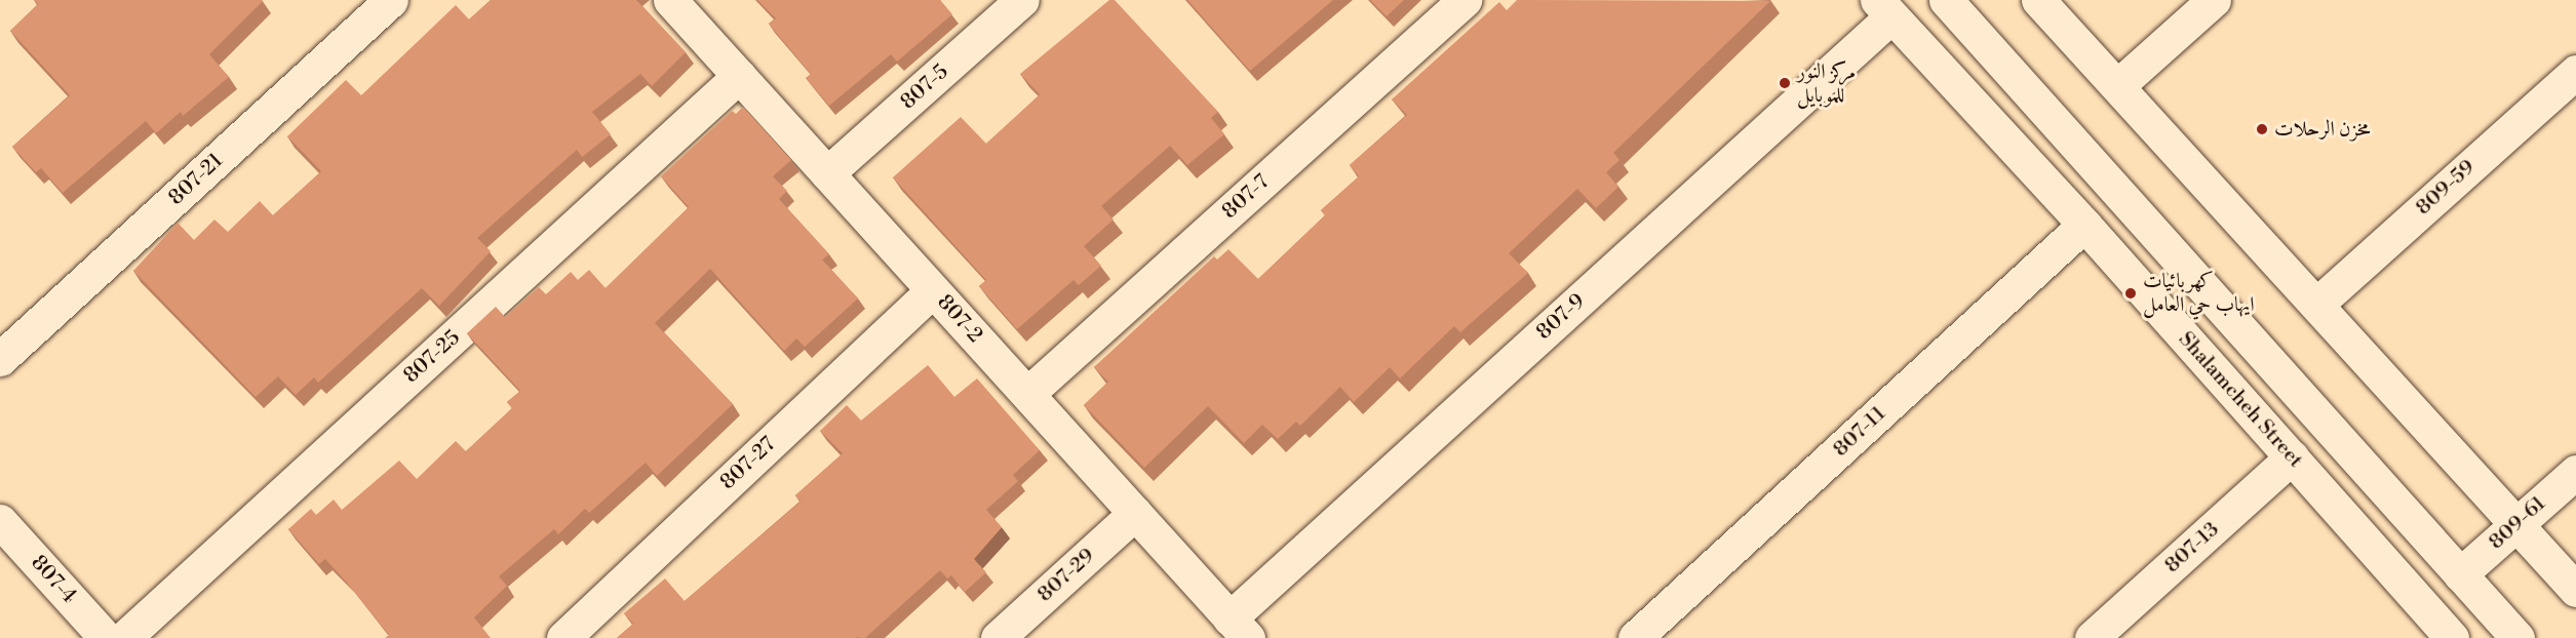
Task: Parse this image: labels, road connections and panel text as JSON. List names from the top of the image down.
{
  "streets": {
    "street": [
      "807-5",
      "807-21",
      "809-59",
      "807-7",
      "807-9",
      "807-2",
      "807-25",
      "Shalamcheh Street",
      "807-11",
      "807-27",
      "809-61",
      "807-13",
      "807-29",
      "807-4"
    ]
  },
  "crossings": [
    ["807-5", "807-2"],
    ["807-7", "807-2"],
    ["807-9", "807-2"],
    ["807-9", "Shalamcheh Street"],
    ["807-2", "807-25"],
    ["807-2", "807-27"],
    ["807-2", "807-29"],
    ["Shalamcheh Street", "807-11"],
    ["Shalamcheh Street", "807-13"]
  ],
  "places": ["مركز النور للموبايل", "مخزن الرحلات", "كهربائيات ايهاب حي العامل"]
}
